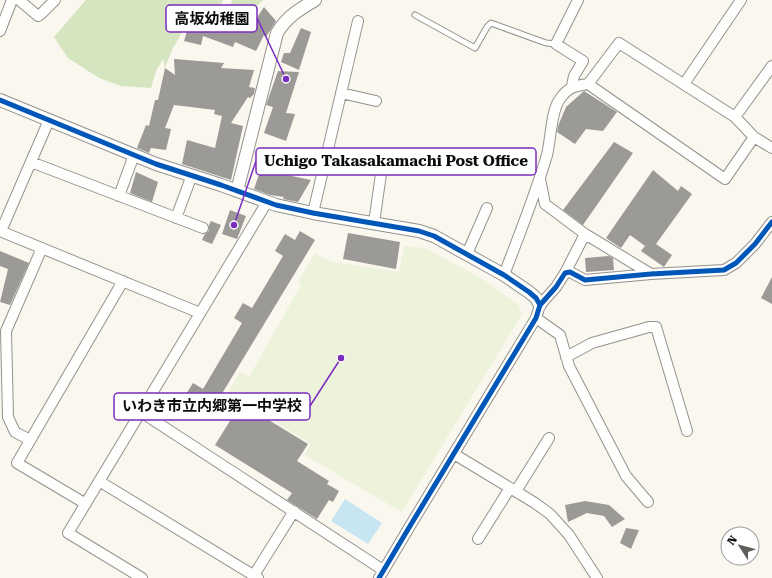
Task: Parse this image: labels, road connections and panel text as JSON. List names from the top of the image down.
{
  "places": ["高坂幼稚園", "Uchigo Takasakamachi Post Office", "いわき市立内郷第一中学校"],
  "north": "top left"
}
